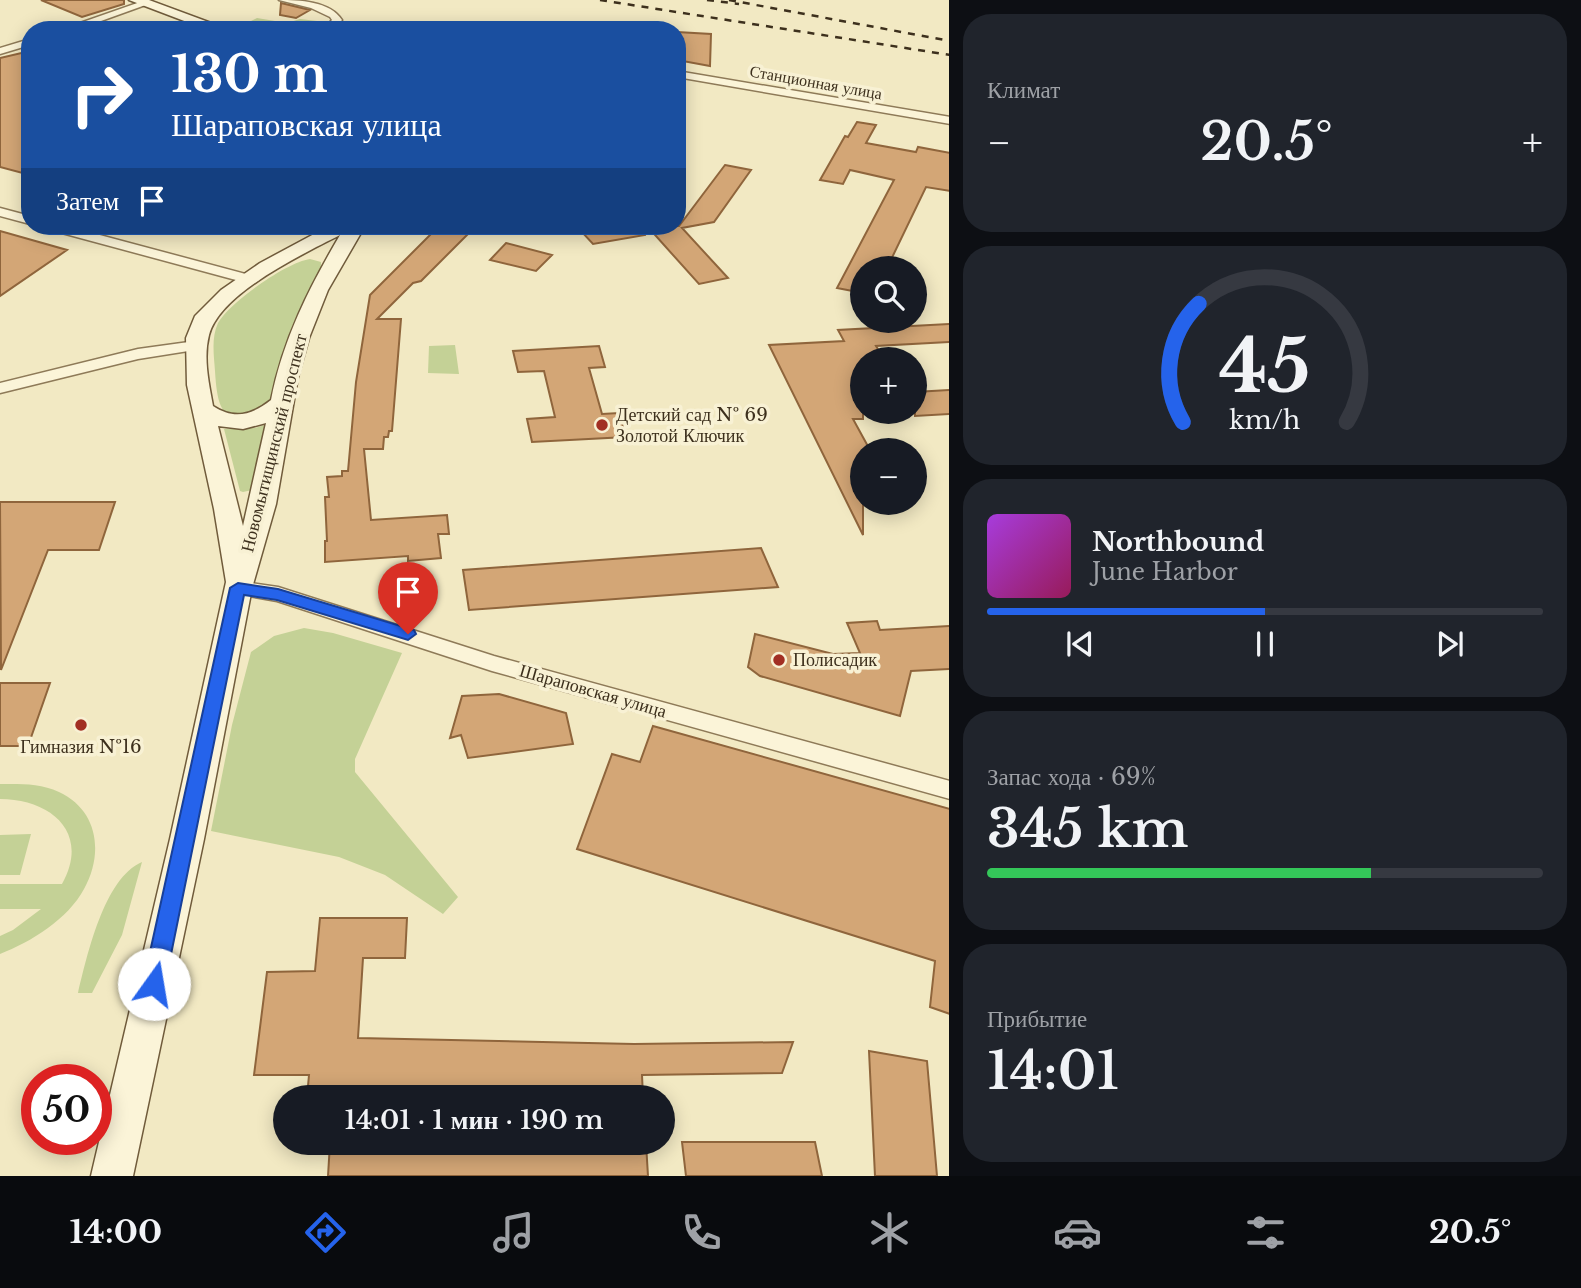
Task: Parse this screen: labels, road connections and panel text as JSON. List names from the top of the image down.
{
  "streets": {
    "main road": ["Новомытищинский проспект"],
    "street": ["Станционная улица", "Шараповская улица"]
  },
  "crossings": [
    ["Новомытищинский проспект", "Шараповская улица"]
  ],
  "places": ["Детский сад № 69 Золотой Ключик", "Полисадик", "Гимназия №16"],
  "page": {
    "tile": [
      "Климат",
      ["Запас хода · 69%", "345 km"],
      ["Прибытие", "14:01"]
    ],
    "turn": ["130 m", "Шараповская улица"],
    "heat": ["−", "20.5°", "+"],
    "then": "Затем",
    "map_buttons": ["+", "−"],
    "song": ["Northbound", "June Harbor"],
    "limit": "50",
    "trip": "14:01 · 1 мин · 190 m",
    "tabs": ["14:00", "20.5°"],
    "gauge": ["45", "km/h"]
  }
}
